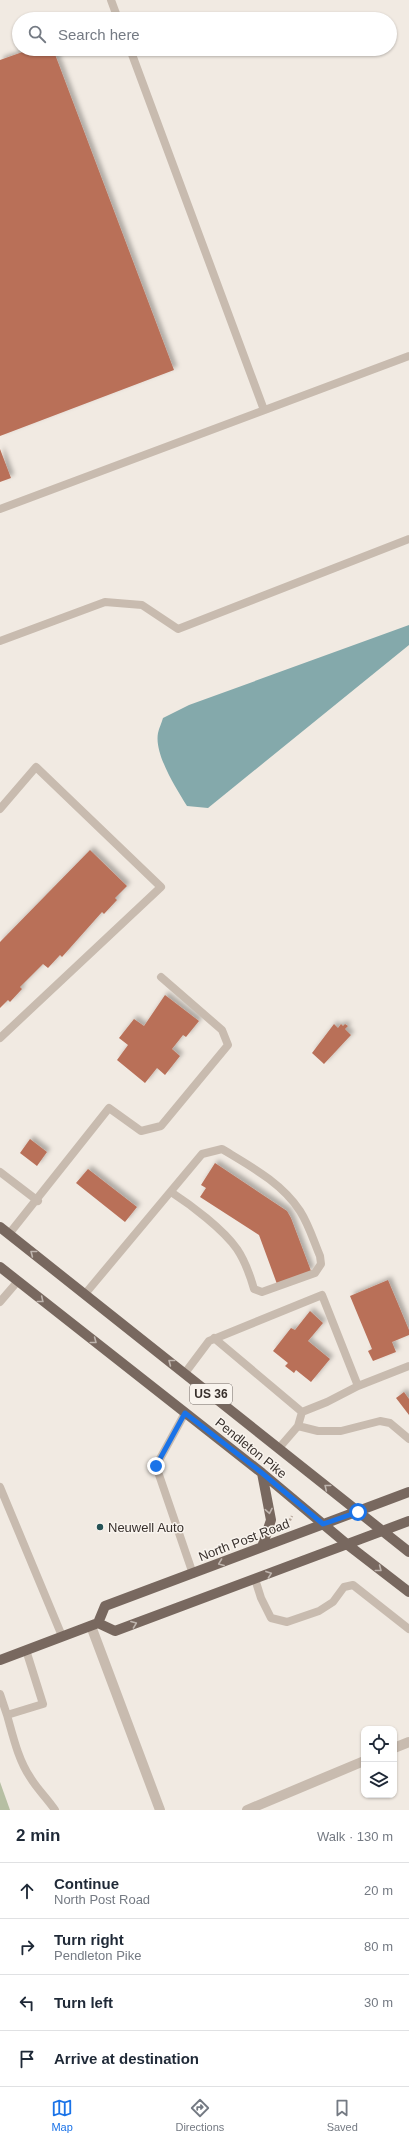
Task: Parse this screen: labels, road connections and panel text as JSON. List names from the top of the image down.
{
  "streets": {
    "main road": ["US 36", "Pendleton Pike", "North Post Road"]
  },
  "crossings": [
    ["Pendleton Pike", "North Post Road"]
  ],
  "places": ["Neuwell Auto"],
  "page": {
    "search": "Search here",
    "heading": ["2 min", "Walk · 130 m"],
    "list": [
      ["Continue", "North Post Road", "20 m"],
      ["Turn right", "Pendleton Pike", "80 m"],
      ["Turn left", "30 m"],
      "Arrive at destination"
    ],
    "nav": ["Map", "Directions", "Saved"]
  }
}
